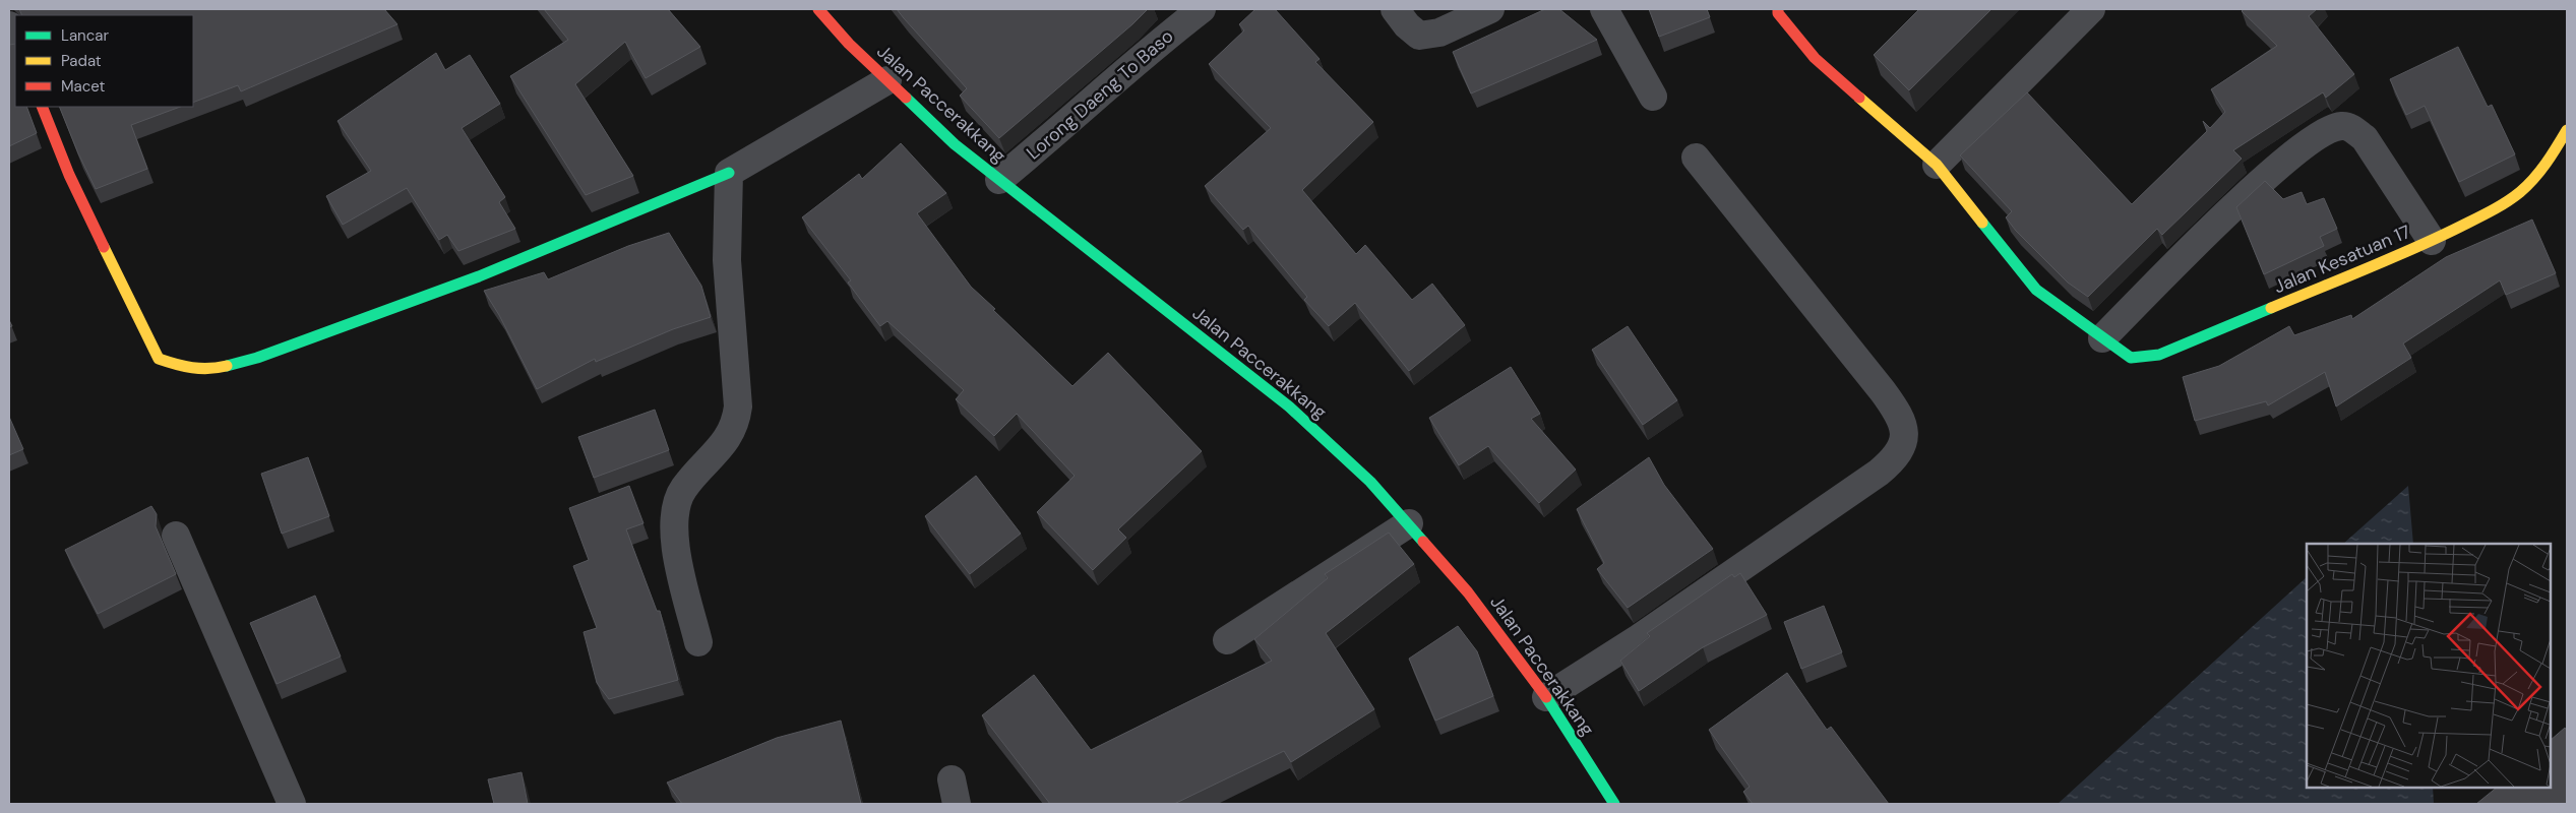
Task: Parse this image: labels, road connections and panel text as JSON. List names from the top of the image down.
{
  "streets": {
    "street": ["Lorong Daeng To Baso", "Jalan Paccerakkang", "Jalan Kesatuan 17"]
  },
  "crossings": [
    ["Lorong Daeng To Baso", "Jalan Paccerakkang"]
  ],
  "legend": ["Lancar", "Padat", "Macet"]
}
